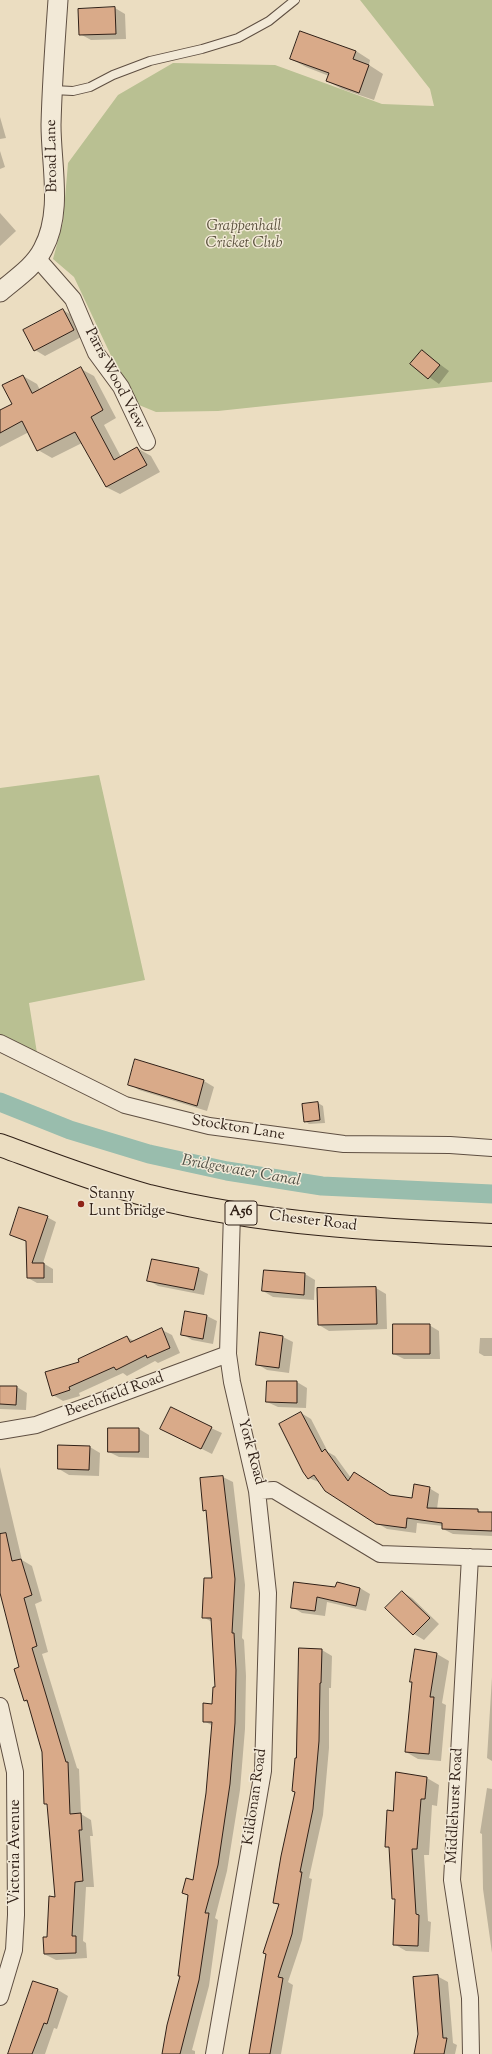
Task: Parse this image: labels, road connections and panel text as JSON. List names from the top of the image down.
{
  "streets": {
    "main road": ["A56", "Chester Road"],
    "street": [
      "Broad Lane",
      "Parrs Wood View",
      "Stockton Lane",
      "Beechfield Road",
      "York Road",
      "Kildonan Road",
      "Middlehurst Road",
      "Victoria Avenue"
    ]
  },
  "crossings": [
    ["Broad Lane", "Parrs Wood View"],
    ["Chester Road", "York Road"],
    ["Beechfield Road", "York Road"],
    ["York Road", "Kildonan Road"],
    ["York Road", "Middlehurst Road"]
  ],
  "water": ["Bridgewater Canal"],
  "parks": ["Grappenhall Cricket Club"],
  "places": ["Stanny Lunt Bridge"]
}
